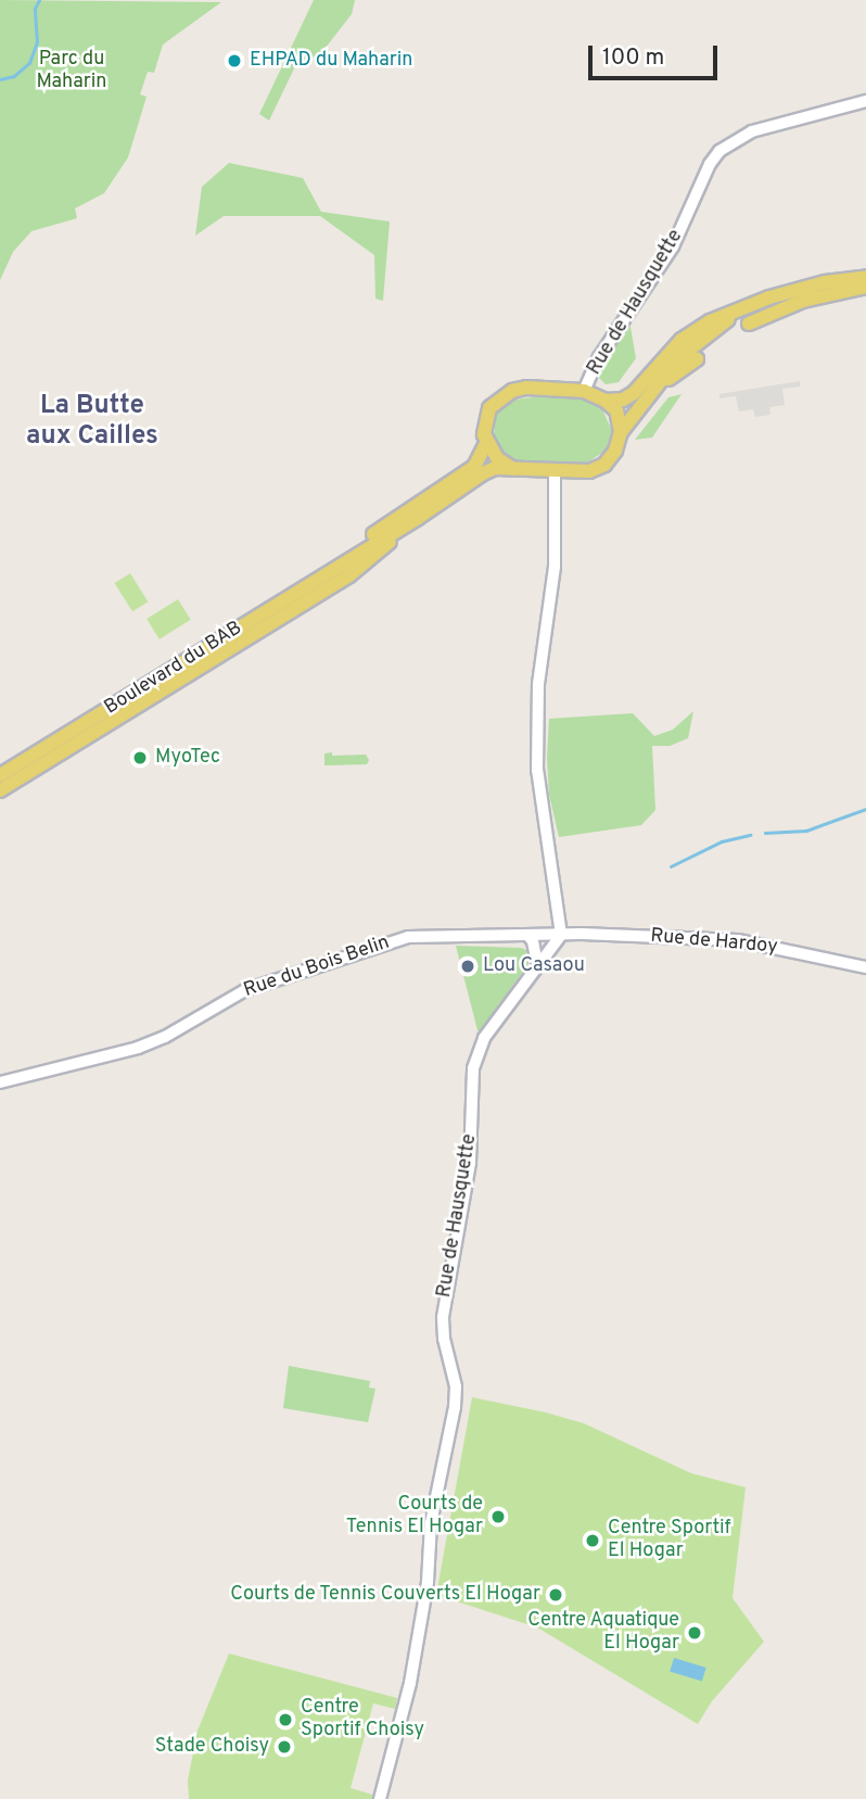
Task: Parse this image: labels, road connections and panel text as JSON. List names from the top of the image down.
{
  "streets": {
    "main road": ["Boulevard du BAB"],
    "street": ["Rue de Hausquette", "Rue de Hardoy", "Rue du Bois Belin"]
  },
  "crossings": [
    ["Rue de Hausquette", "Boulevard du BAB"],
    ["Rue de Hausquette", "Rue de Hardoy"],
    ["Rue de Hausquette", "Rue du Bois Belin"],
    ["Rue de Hardoy", "Rue du Bois Belin"]
  ],
  "districts": ["La Butte aux Cailles"],
  "parks": ["Parc du Maharin"],
  "places": [
    "EHPAD du Maharin",
    "MyoTec",
    "Lou Casaou",
    "Courts de Tennis El Hogar",
    "Centre Sportif El Hogar",
    "Courts de Tennis Couverts El Hogar",
    "Centre Aquatique El Hogar",
    "Centre Sportif Choisy",
    "Stade Choisy"
  ],
  "scale_bar": "100 m"
}
